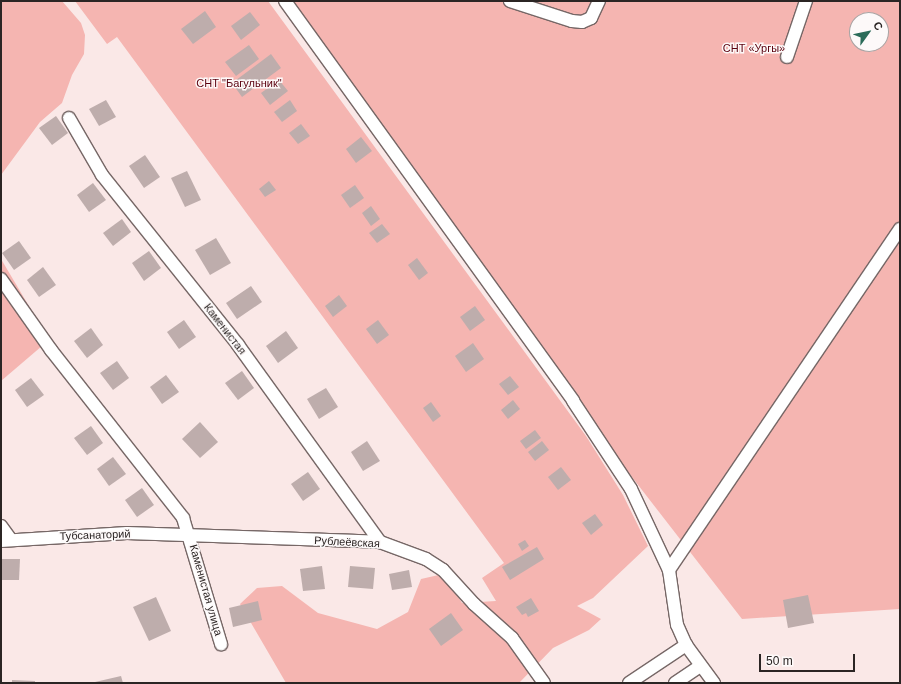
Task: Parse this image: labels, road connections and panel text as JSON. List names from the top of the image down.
{
  "streets": {
    "street": [
      "Каменистая",
      "Тубсанаторий",
      "Рублеёвская",
      "Каменистая улица"
    ]
  },
  "crossings": [
    ["Каменистая", "Рублеёвская"],
    ["Тубсанаторий", "Рублеёвская"],
    ["Тубсанаторий", "Каменистая улица"],
    ["Рублеёвская", "Каменистая улица"]
  ],
  "parks": ["СНТ «Ургы»", "СНТ \"Багульник\""],
  "scale_bar": "50 m",
  "north": "top right"
}
